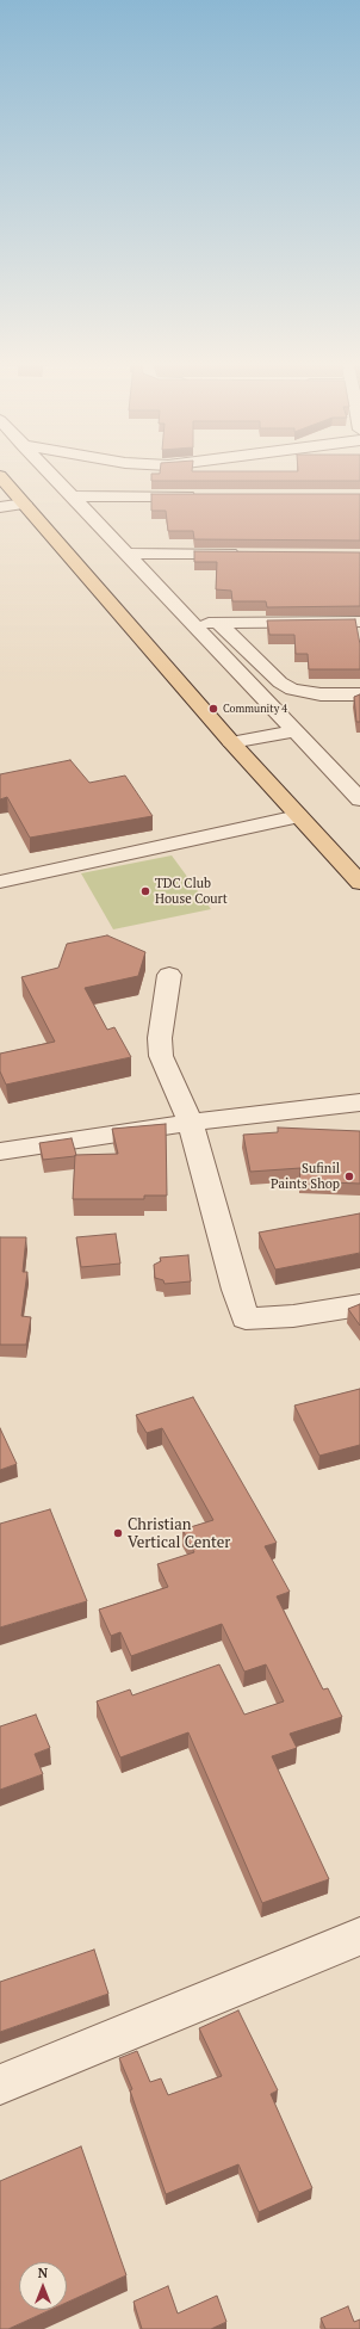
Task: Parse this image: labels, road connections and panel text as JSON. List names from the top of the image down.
{
  "places": [
    "Community 4",
    "TDC Club House Court",
    "Sufinil Paints Shop",
    "Christian Vertical Center"
  ],
  "north": "top"
}
